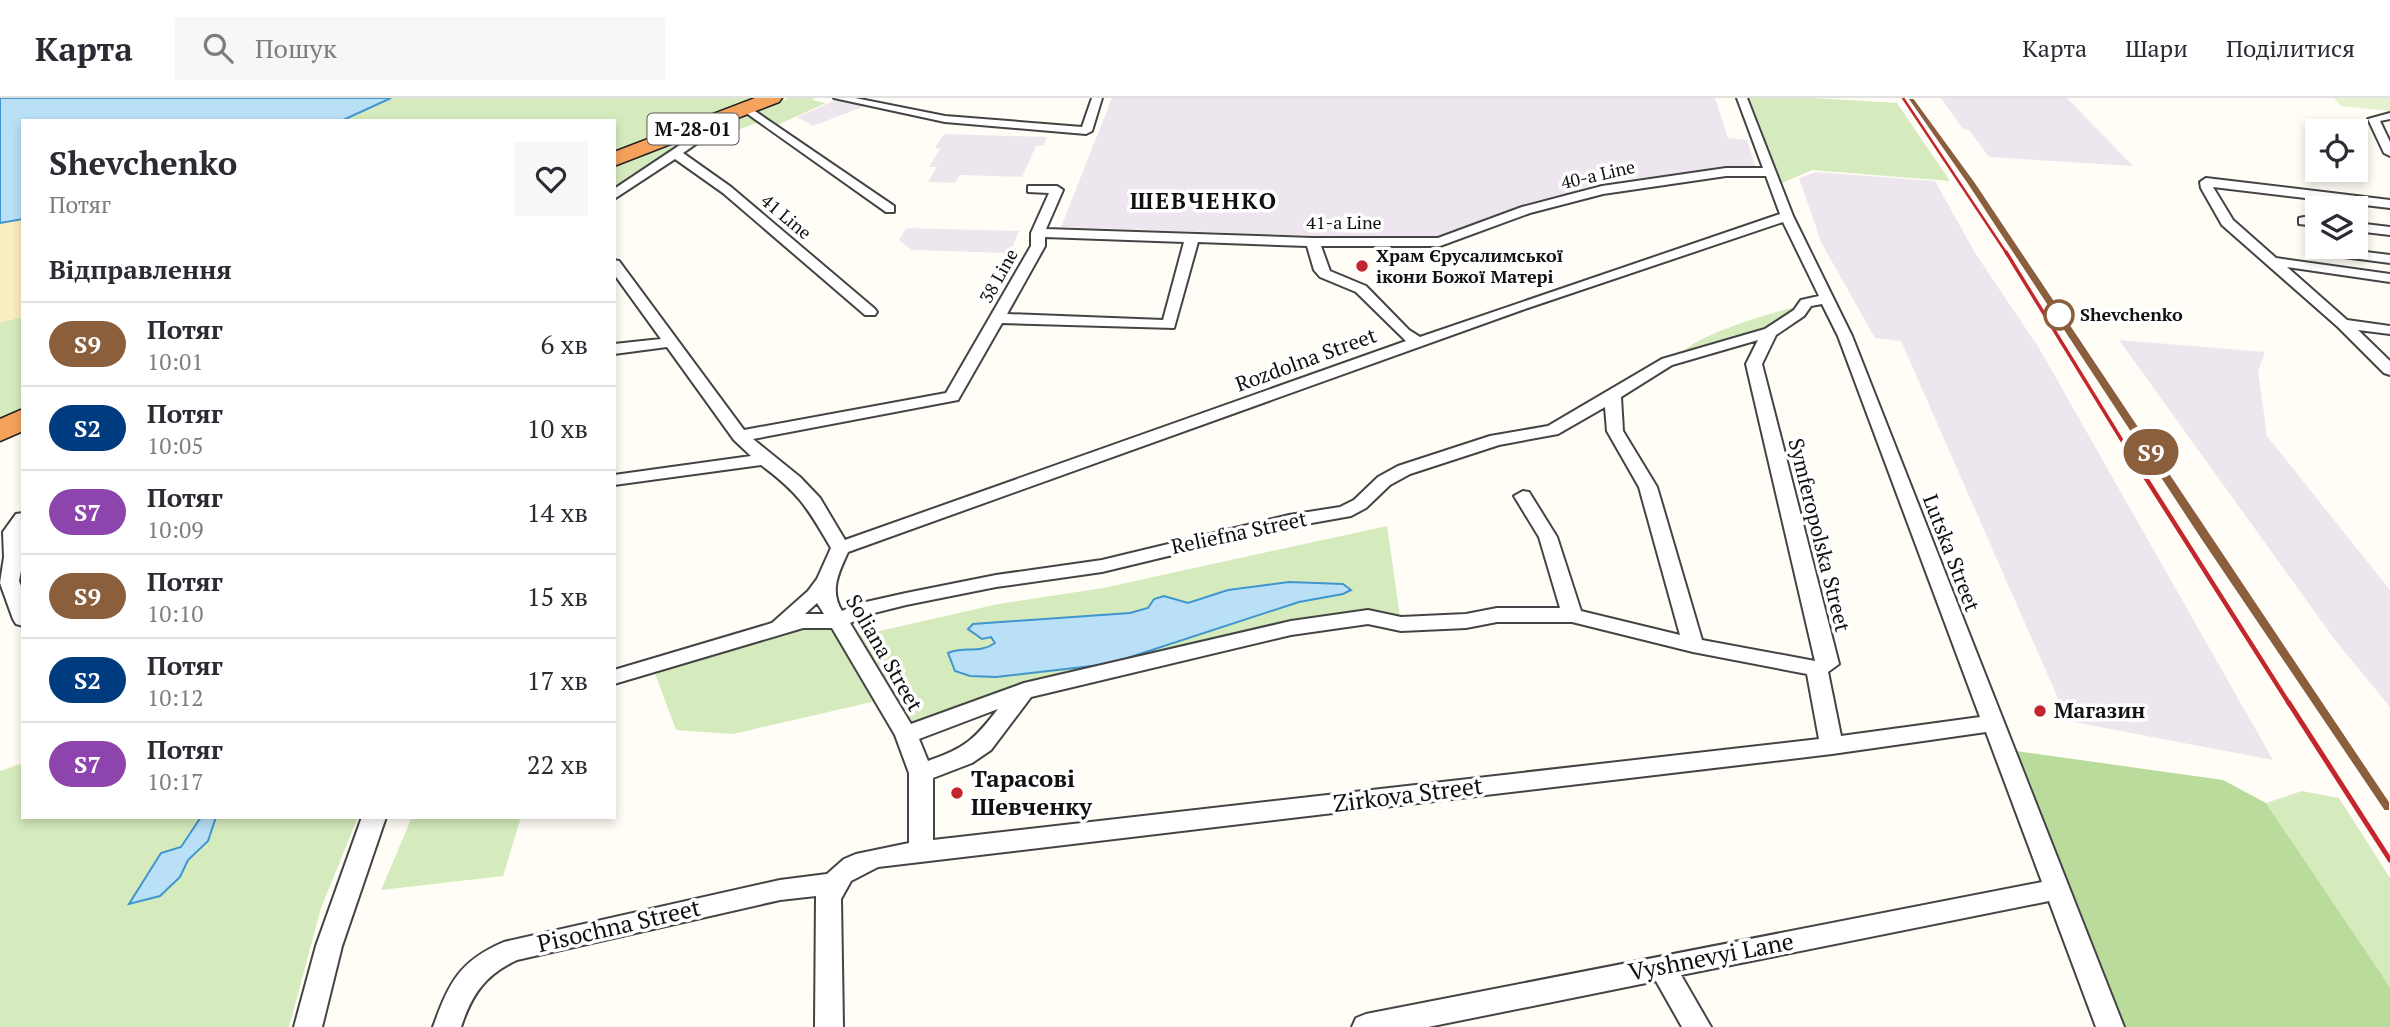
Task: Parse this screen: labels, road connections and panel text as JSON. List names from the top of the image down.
{
  "streets": {
    "highway": ["М-28-01"],
    "street": [
      "40-a Line",
      "41 Line",
      "41-a Line",
      "38 Line",
      "Rozdolna Street",
      "Reliefna Street",
      "Symferopolska Street",
      "Lutska Street",
      "Soliana Street",
      "Zirkova Street",
      "Pisochna Street",
      "Vyshnevyi Lane"
    ]
  },
  "crossings": [
    ["40-a Line", "41-a Line"],
    ["40-a Line", "Lutska Street"],
    ["41-a Line", "38 Line"],
    ["Rozdolna Street", "Lutska Street"],
    ["Rozdolna Street", "Soliana Street"],
    ["Reliefna Street", "Symferopolska Street"],
    ["Reliefna Street", "Lutska Street"],
    ["Reliefna Street", "Soliana Street"],
    ["Symferopolska Street", "Zirkova Street"],
    ["Lutska Street", "Zirkova Street"],
    ["Lutska Street", "Vyshnevyi Lane"],
    ["Soliana Street", "Zirkova Street"],
    ["Zirkova Street", "Pisochna Street"]
  ],
  "districts": ["ШЕВЧЕНКО"],
  "places": [
    "Храм Єрусалимської ікони Божої Матері",
    "Shevchenko",
    "Магазин",
    "Тарасові Шевченку"
  ],
  "page": {
    "header": "Карта",
    "search": "Пошук",
    "nav": ["Карта", "Шари", "Поділитися"],
    "on_map": "S9",
    "heading": [
      ["Shevchenko", "Потяг"],
      "Відправлення"
    ],
    "list": [
      {
        "mark": "S9",
        "name": "Потяг",
        "note": "10:01",
        "value": "6 хв"
      },
      {
        "mark": "S2",
        "name": "Потяг",
        "note": "10:05",
        "value": "10 хв"
      },
      {
        "mark": "S7",
        "name": "Потяг",
        "note": "10:09",
        "value": "14 хв"
      },
      {
        "mark": "S9",
        "name": "Потяг",
        "note": "10:10",
        "value": "15 хв"
      },
      {
        "mark": "S2",
        "name": "Потяг",
        "note": "10:12",
        "value": "17 хв"
      },
      {
        "mark": "S7",
        "name": "Потяг",
        "note": "10:17",
        "value": "22 хв"
      }
    ]
  }
}
